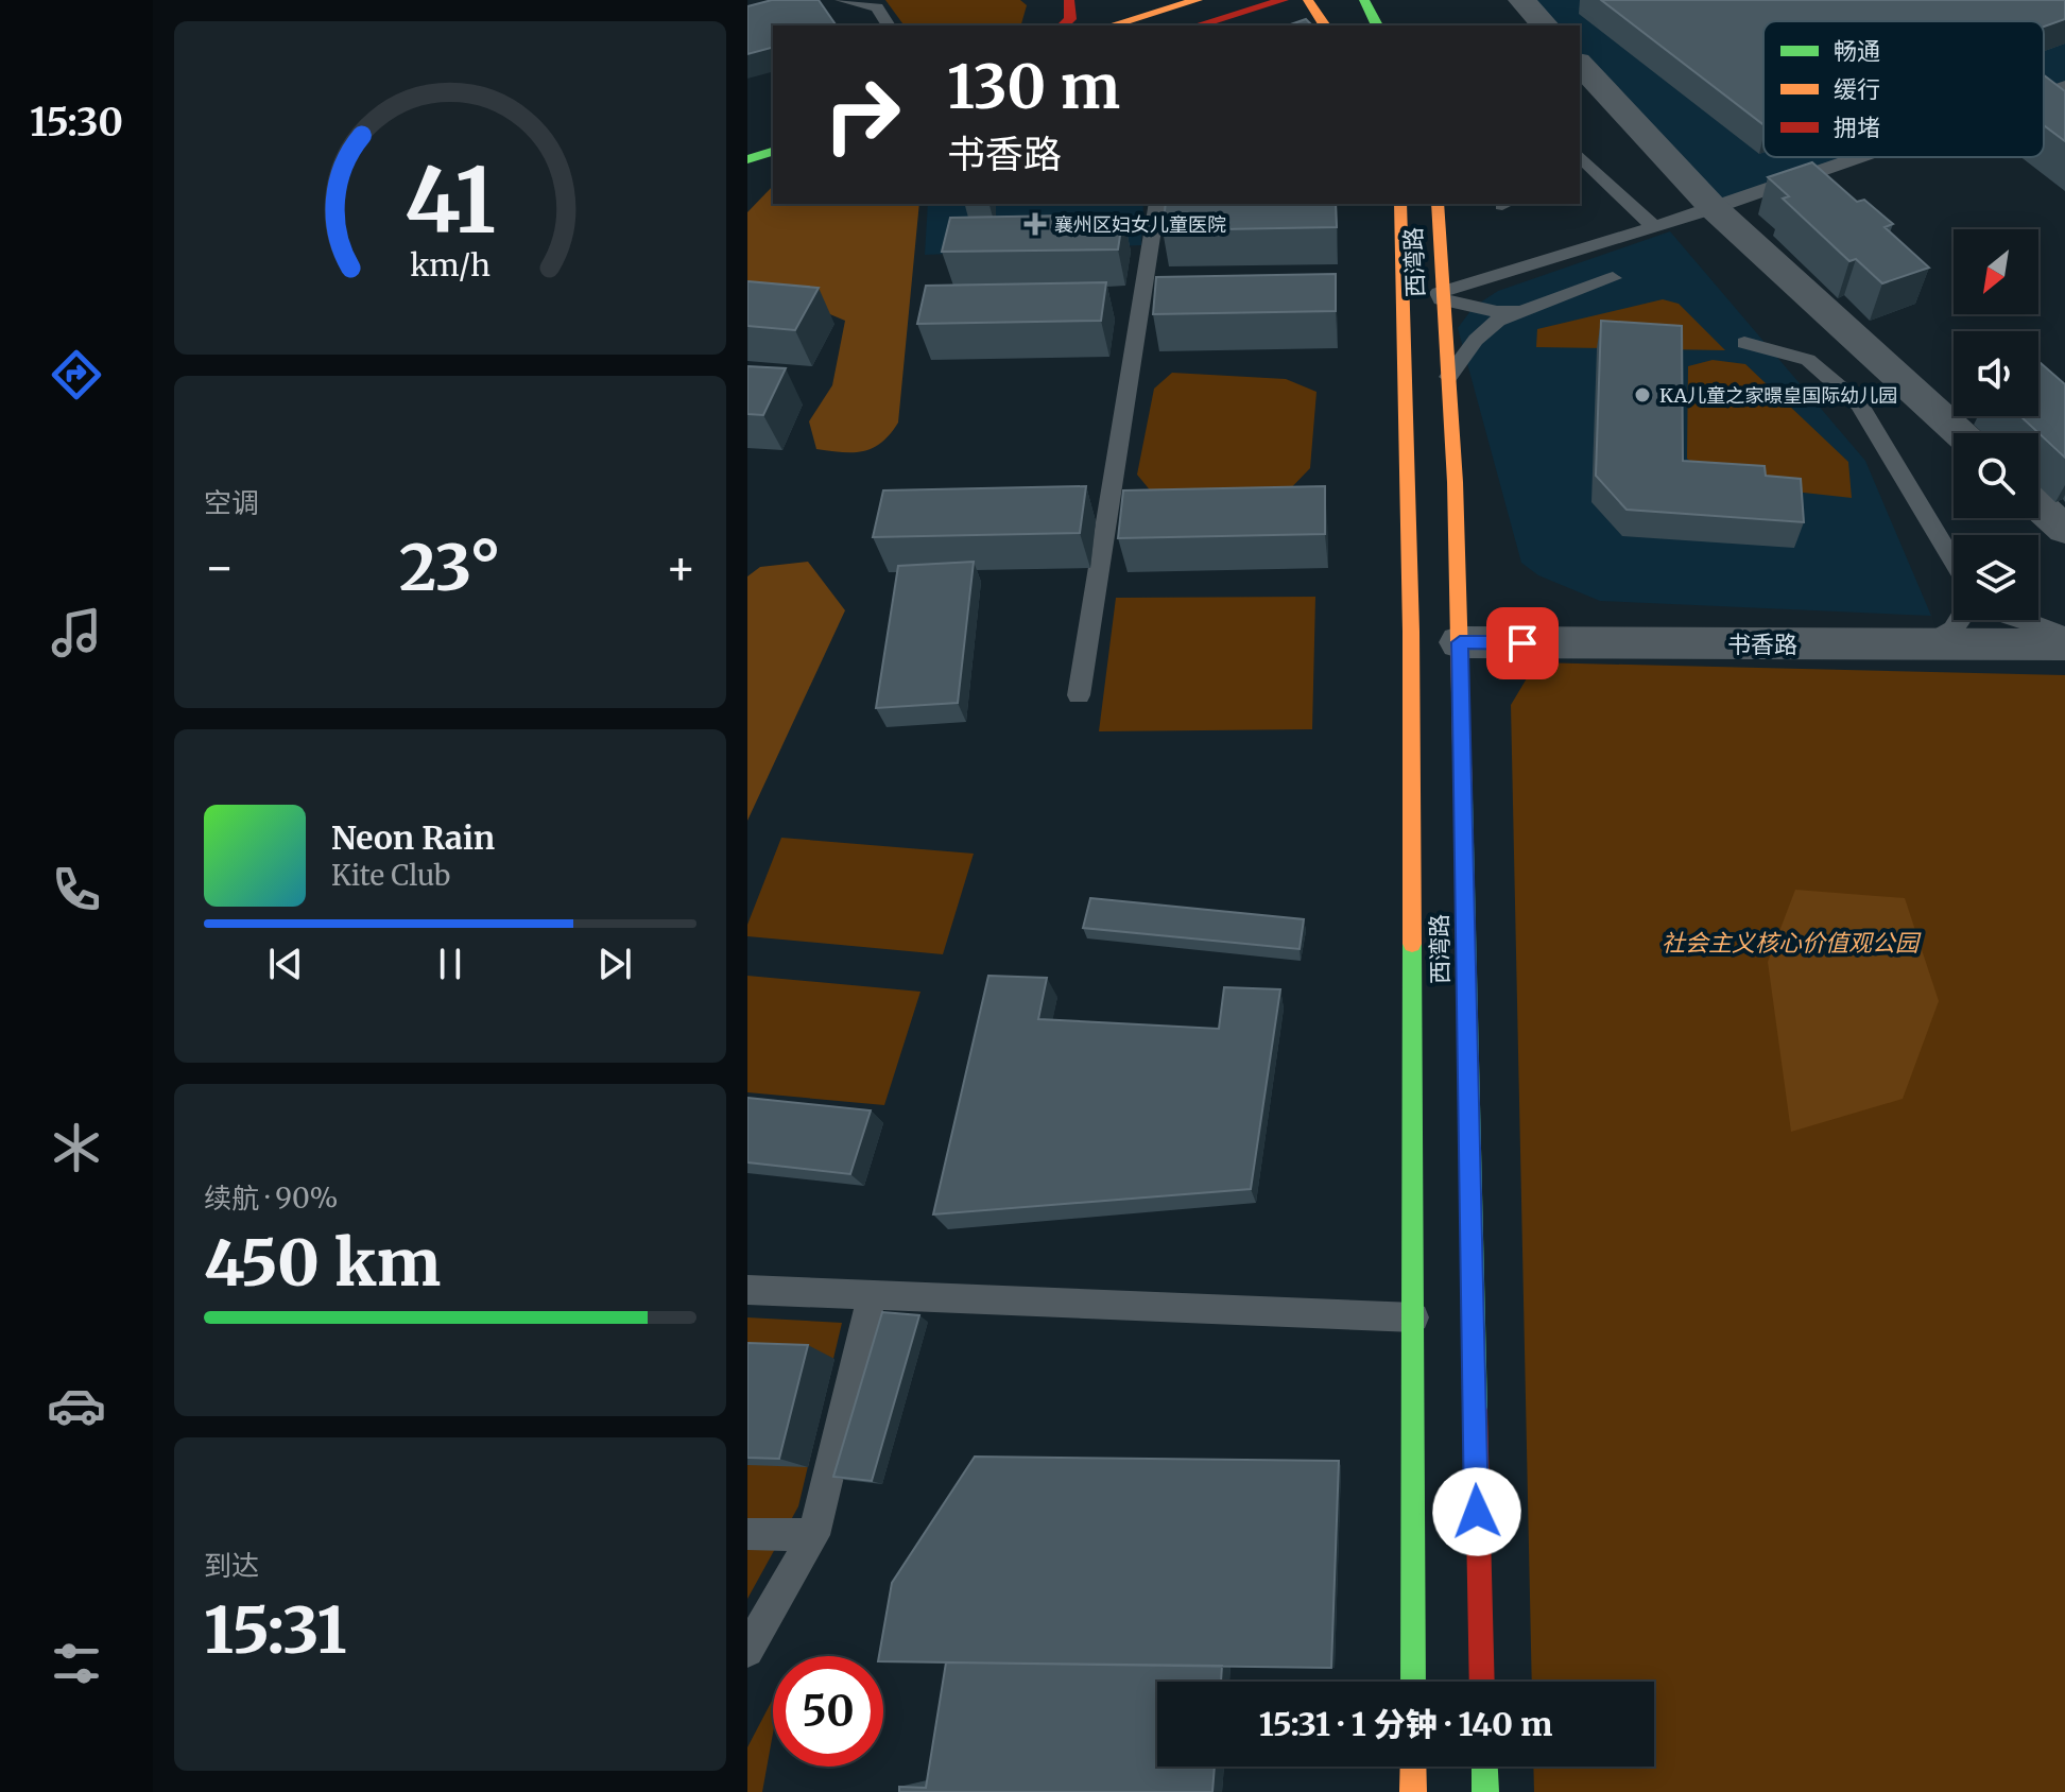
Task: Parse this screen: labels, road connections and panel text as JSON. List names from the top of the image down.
{
  "streets": {
    "main road": ["西湾路"],
    "street": ["书香路"]
  },
  "crossings": [
    ["西湾路", "书香路"]
  ],
  "parks": ["社会主义核心价值观公园"],
  "places": {
    "health": ["襄州区妇女儿童医院"],
    "other": ["KA儿童之家暻皇国际幼儿园"]
  },
  "legend": ["畅通", "缓行", "拥堵"],
  "north": "bottom left",
  "page": {
    "tabs": "15:30",
    "turn": ["130 m", "书香路"],
    "tile": [
      "空调",
      ["续航 · 90%", "450 km"],
      ["到达", "15:31"]
    ],
    "heat": ["−", "23°", "+"],
    "song": ["Neon Rain", "Kite Club"],
    "limit": "50",
    "trip": "15:31 · 1 分钟 · 140 m",
    "gauge": ["41", "km/h"]
  }
}
